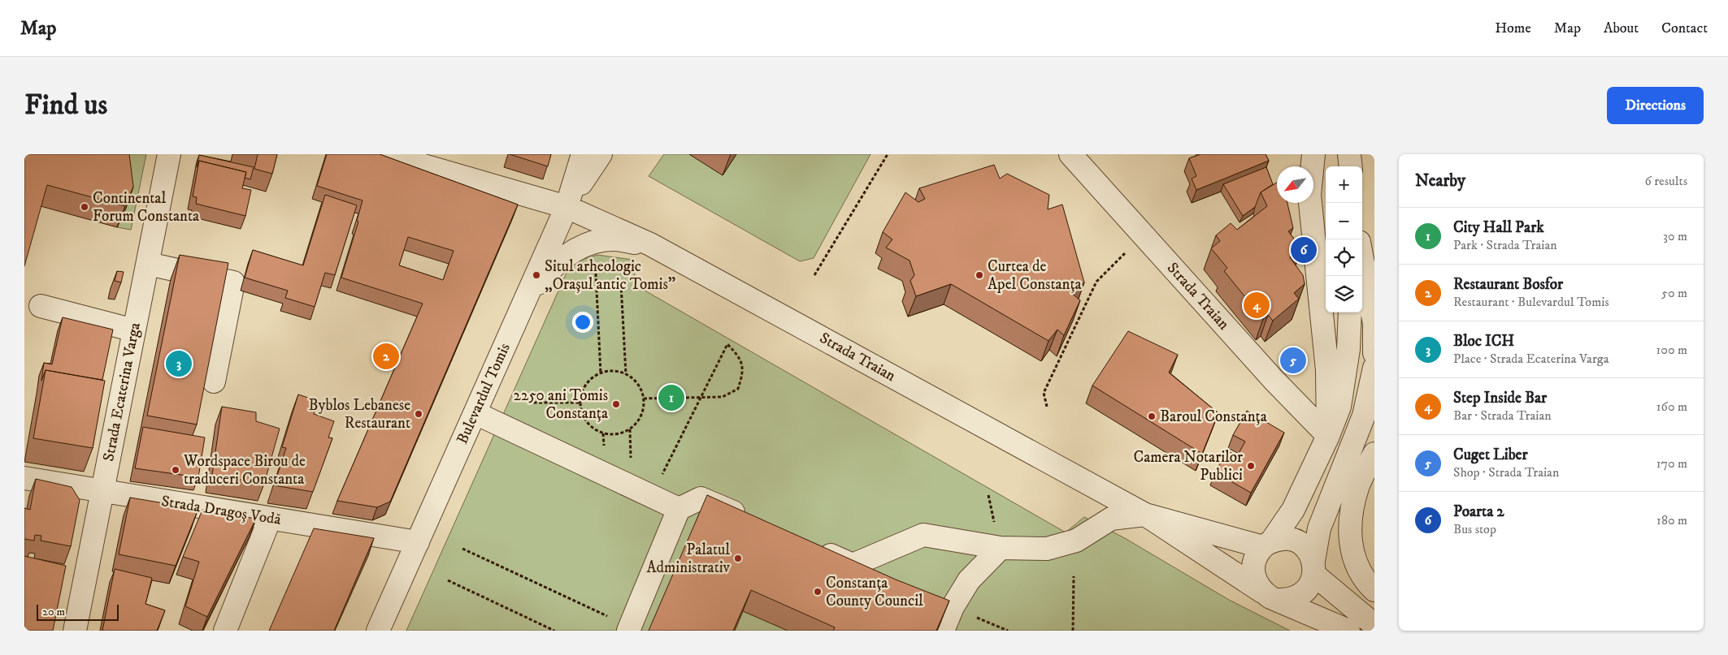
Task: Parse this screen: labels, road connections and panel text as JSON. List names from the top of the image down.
{
  "streets": {
    "street": [
      "Strada Traian",
      "Strada Ecaterina Varga",
      "Bulevardul Tomis",
      "Strada Dragoș Vodă"
    ]
  },
  "crossings": [
    ["Strada Traian", "Bulevardul Tomis"],
    ["Strada Ecaterina Varga", "Strada Dragoș Vodă"],
    ["Bulevardul Tomis", "Strada Dragoș Vodă"]
  ],
  "places": [
    "Continental Forum Constanta",
    "Situl arheologic „Orașul antic Tomis”",
    "Curtea de Apel Constanța",
    "2250 ani Tomis Constanța",
    "Byblos Lebanese Restaurant",
    "Baroul Constanța",
    "Camera Notarilor Publici",
    "Wordspace Birou de traduceri Constanta",
    "Palatul Administrativ",
    "Constanța County Council"
  ],
  "scale_bar": "20 m",
  "north": "bottom left",
  "page": {
    "header": "Map",
    "nav": [
      "Home",
      "Map",
      "About",
      "Contact"
    ],
    "buttons": "Directions",
    "title": "Find us",
    "heading": ["Nearby", "6 results"],
    "map_buttons": ["+", "−"],
    "list": [
      {
        "mark": "1",
        "name": "City Hall Park",
        "note": "Park · Strada Traian",
        "value": "30 m"
      },
      {
        "mark": "2",
        "name": "Restaurant Bosfor",
        "note": "Restaurant · Bulevardul Tomis",
        "value": "50 m"
      },
      {
        "mark": "3",
        "name": "Bloc ICH",
        "note": "Place · Strada Ecaterina Varga",
        "value": "100 m"
      },
      {
        "mark": "4",
        "name": "Step Inside Bar",
        "note": "Bar · Strada Traian",
        "value": "160 m"
      },
      {
        "mark": "5",
        "name": "Cuget Liber",
        "note": "Shop · Strada Traian",
        "value": "170 m"
      },
      {
        "mark": "6",
        "name": "Poarta 2",
        "note": "Bus stop",
        "value": "180 m"
      }
    ],
    "pins": [
      "6",
      "4",
      "2",
      "5",
      "3",
      "1"
    ],
    "scale": "20 m"
  }
}
